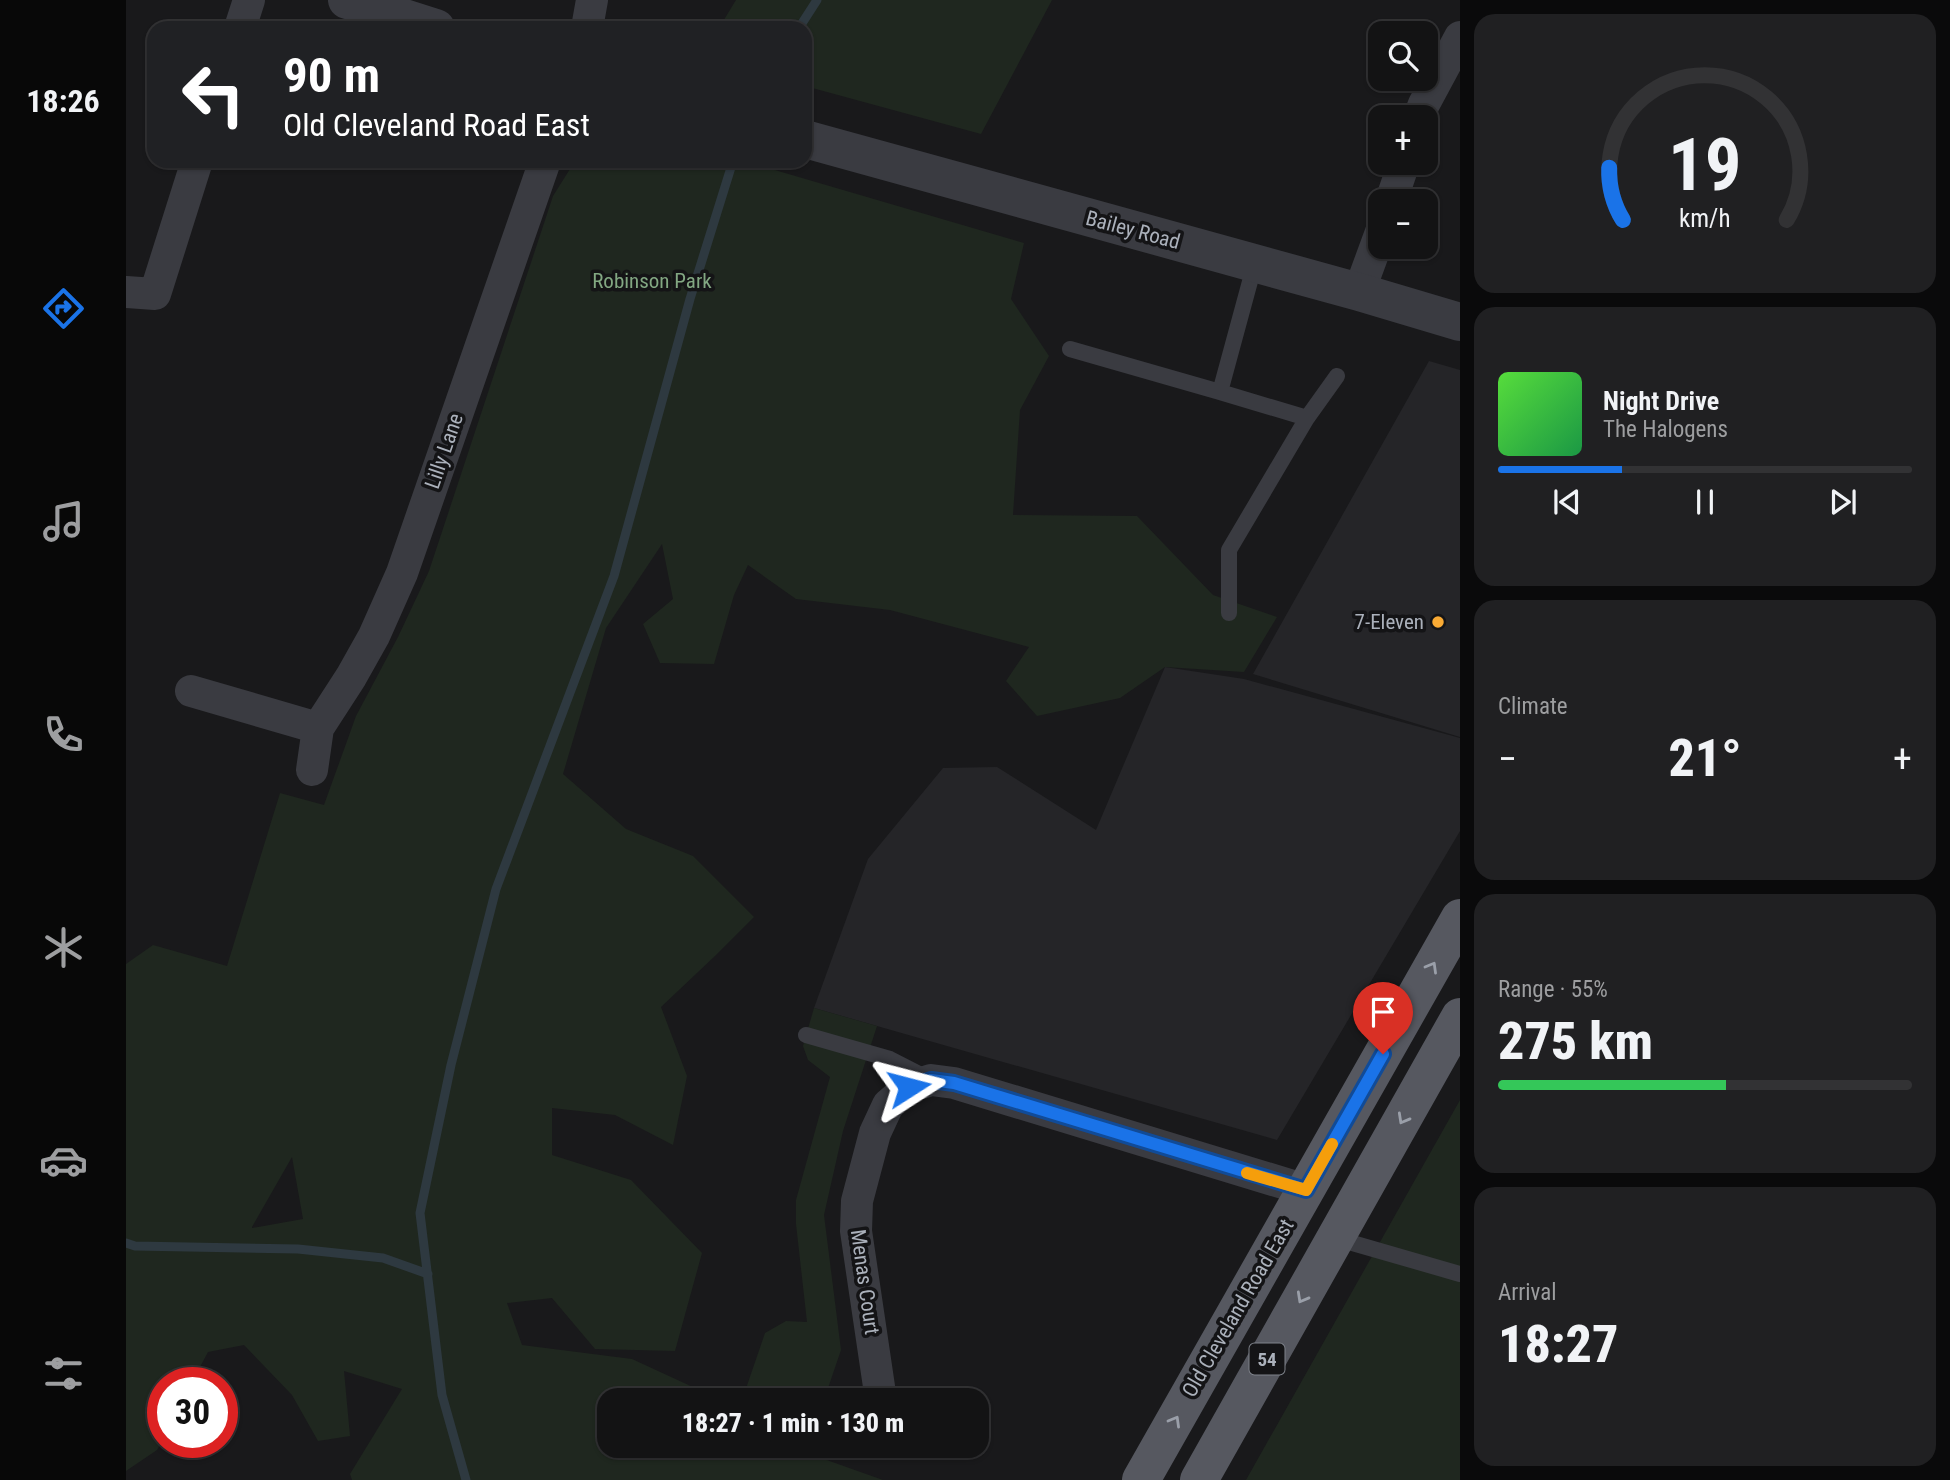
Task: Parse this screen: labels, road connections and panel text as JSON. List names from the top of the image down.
{
  "streets": {
    "main road": ["Old Cleveland Road East", "54"],
    "street": ["Bailey Road", "Lilly Lane", "Menas Court"]
  },
  "parks": ["Robinson Park"],
  "places": ["7-Eleven"],
  "page": {
    "tabs": "18:26",
    "map_buttons": ["+", "−"],
    "turn": ["90 m", "Old Cleveland Road East"],
    "song": ["Night Drive", "The Halogens"],
    "tile": [
      "Climate",
      ["Range · 55%", "275 km"],
      ["Arrival", "18:27"]
    ],
    "heat": ["−", "21°", "+"],
    "limit": "30",
    "trip": "18:27 · 1 min · 130 m",
    "gauge": ["19", "km/h"]
  }
}
